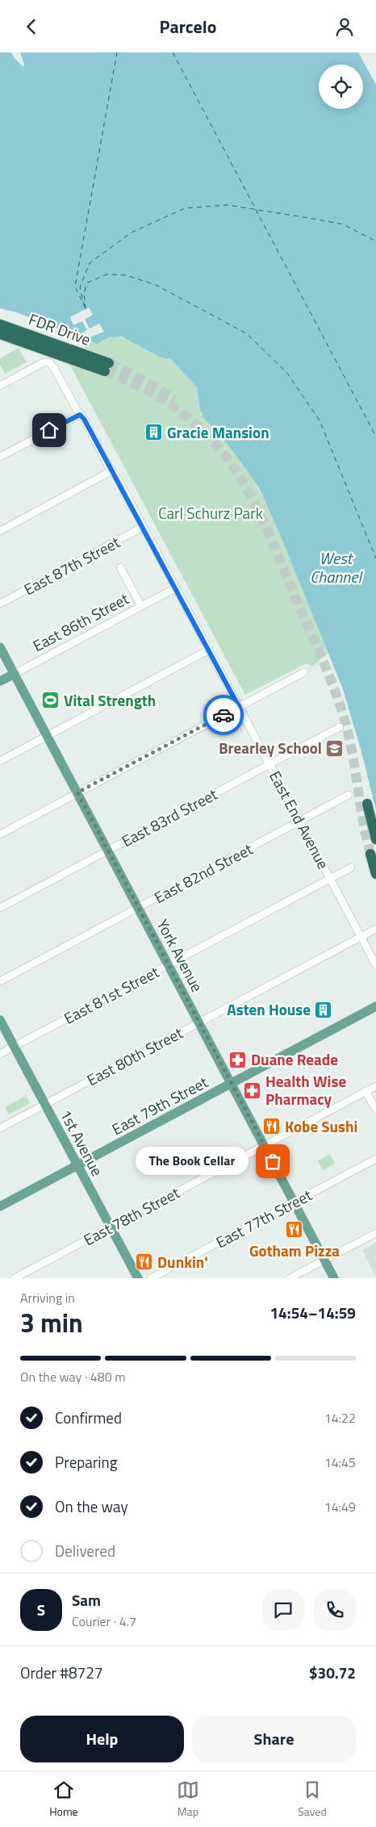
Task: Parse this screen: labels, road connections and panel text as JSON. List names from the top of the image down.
{
  "streets": {
    "highway": ["FDR Drive"],
    "main road": [
      "East 86th Street",
      "York Avenue",
      "East 79th Street",
      "1st Avenue"
    ],
    "street": [
      "East 87th Street",
      "East 83rd Street",
      "East End Avenue",
      "East 82nd Street",
      "East 81st Street",
      "East 80th Street",
      "East 78th Street",
      "East 77th Street"
    ]
  },
  "crossings": [
    ["East 87th Street", "East End Avenue"],
    ["East 86th Street", "East End Avenue"],
    ["East 86th Street", "York Avenue"],
    ["East 83rd Street", "East End Avenue"],
    ["East 83rd Street", "York Avenue"],
    ["East End Avenue", "East 82nd Street"],
    ["East End Avenue", "East 81st Street"],
    ["East End Avenue", "East 80th Street"],
    ["East 82nd Street", "York Avenue"],
    ["York Avenue", "East 81st Street"],
    ["York Avenue", "East 80th Street"],
    ["York Avenue", "East 79th Street"],
    ["York Avenue", "East 78th Street"],
    ["York Avenue", "East 77th Street"],
    ["East 81st Street", "1st Avenue"],
    ["East 80th Street", "1st Avenue"],
    ["East 79th Street", "1st Avenue"],
    ["1st Avenue", "East 78th Street"]
  ],
  "water": ["West Channel"],
  "parks": ["Carl Schurz Park"],
  "places": {
    "building": ["Gracie Mansion", "Asten House"],
    "sports": ["Vital Strength"],
    "school or university": ["Brearley School"],
    "pharmacy": ["Duane Reade", "Health Wise Pharmacy"],
    "restaurant": ["Kobe Sushi", "Gotham Pizza", "Dunkin'"],
    "other": ["The Book Cellar"]
  },
  "page": {
    "header": "Parcelo",
    "bubble": "The Book Cellar",
    "heading": ["3 min", "Arriving in", "14:54–14:59"],
    "panel": [
      "Sam",
      "Courier · 4.7",
      "Order #8727",
      "$30.72"
    ],
    "bar": "On the way · 480 m",
    "list": [
      ["Confirmed", "14:22"],
      ["Preparing", "14:45"],
      ["On the way", "14:49"],
      "Delivered"
    ],
    "round": "S",
    "buttons": ["Help", "Share"],
    "tabs": ["Home", "Map", "Saved"]
  }
}
